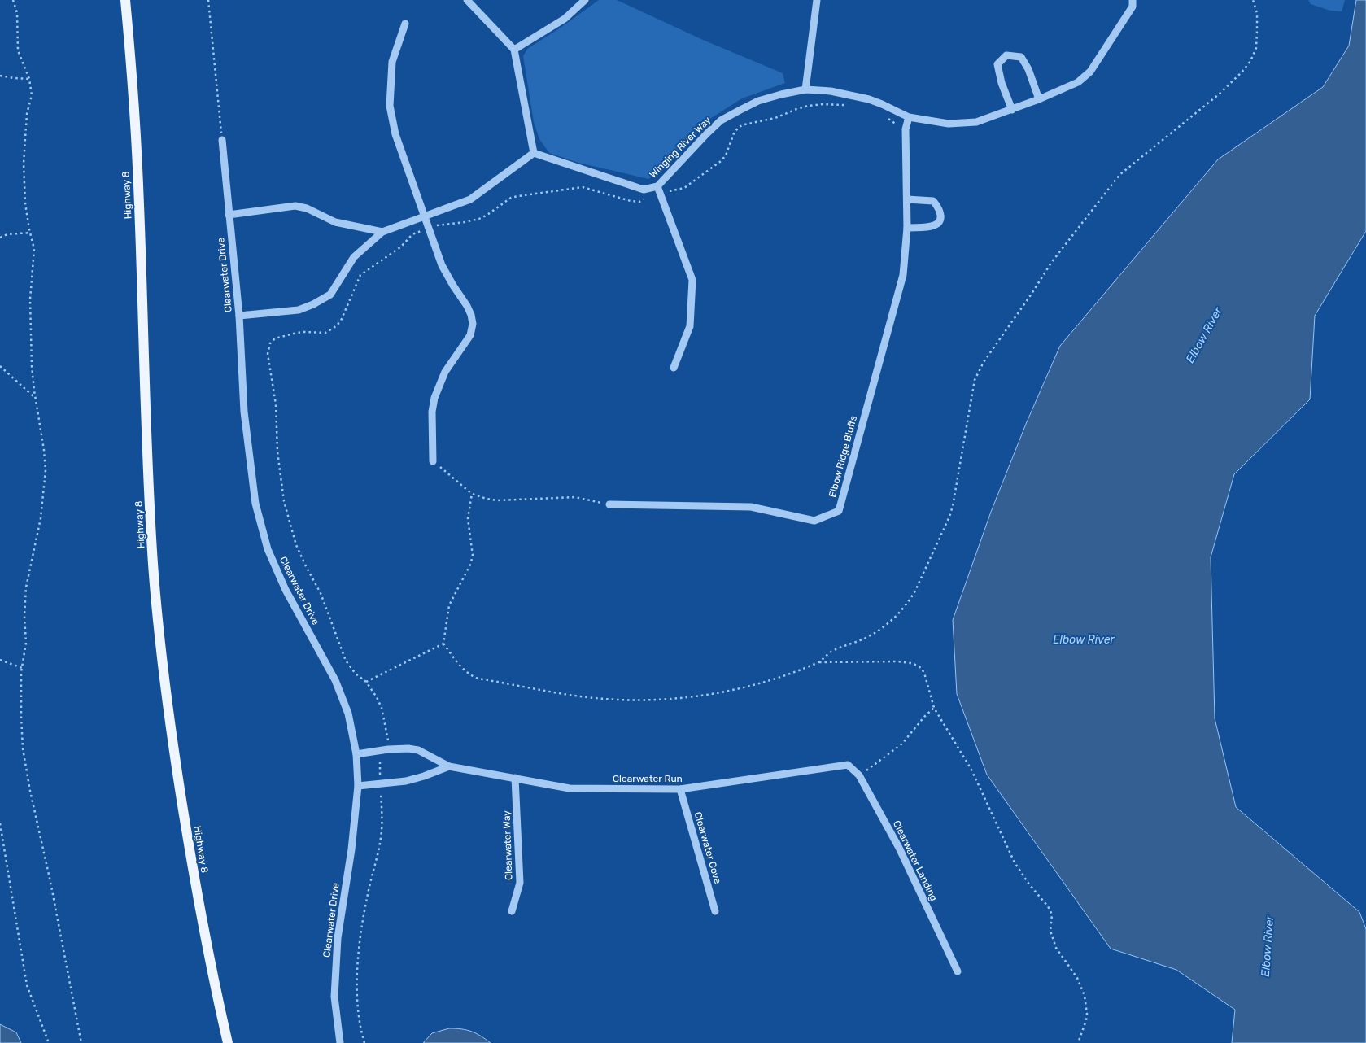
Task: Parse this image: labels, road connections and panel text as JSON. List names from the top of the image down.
{
  "streets": {
    "main road": ["Highway 8"],
    "street": [
      "Winging River Way",
      "Clearwater Drive",
      "Elbow Ridge Bluffs",
      "Clearwater Run",
      "Clearwater Way",
      "Clearwater Cove",
      "Clearwater Landing"
    ]
  },
  "crossings": [
    ["Winging River Way", "Elbow Ridge Bluffs"],
    ["Clearwater Drive", "Clearwater Run"],
    ["Clearwater Run", "Clearwater Way"],
    ["Clearwater Run", "Clearwater Cove"],
    ["Clearwater Run", "Clearwater Landing"]
  ],
  "water": ["Elbow River"]
}
